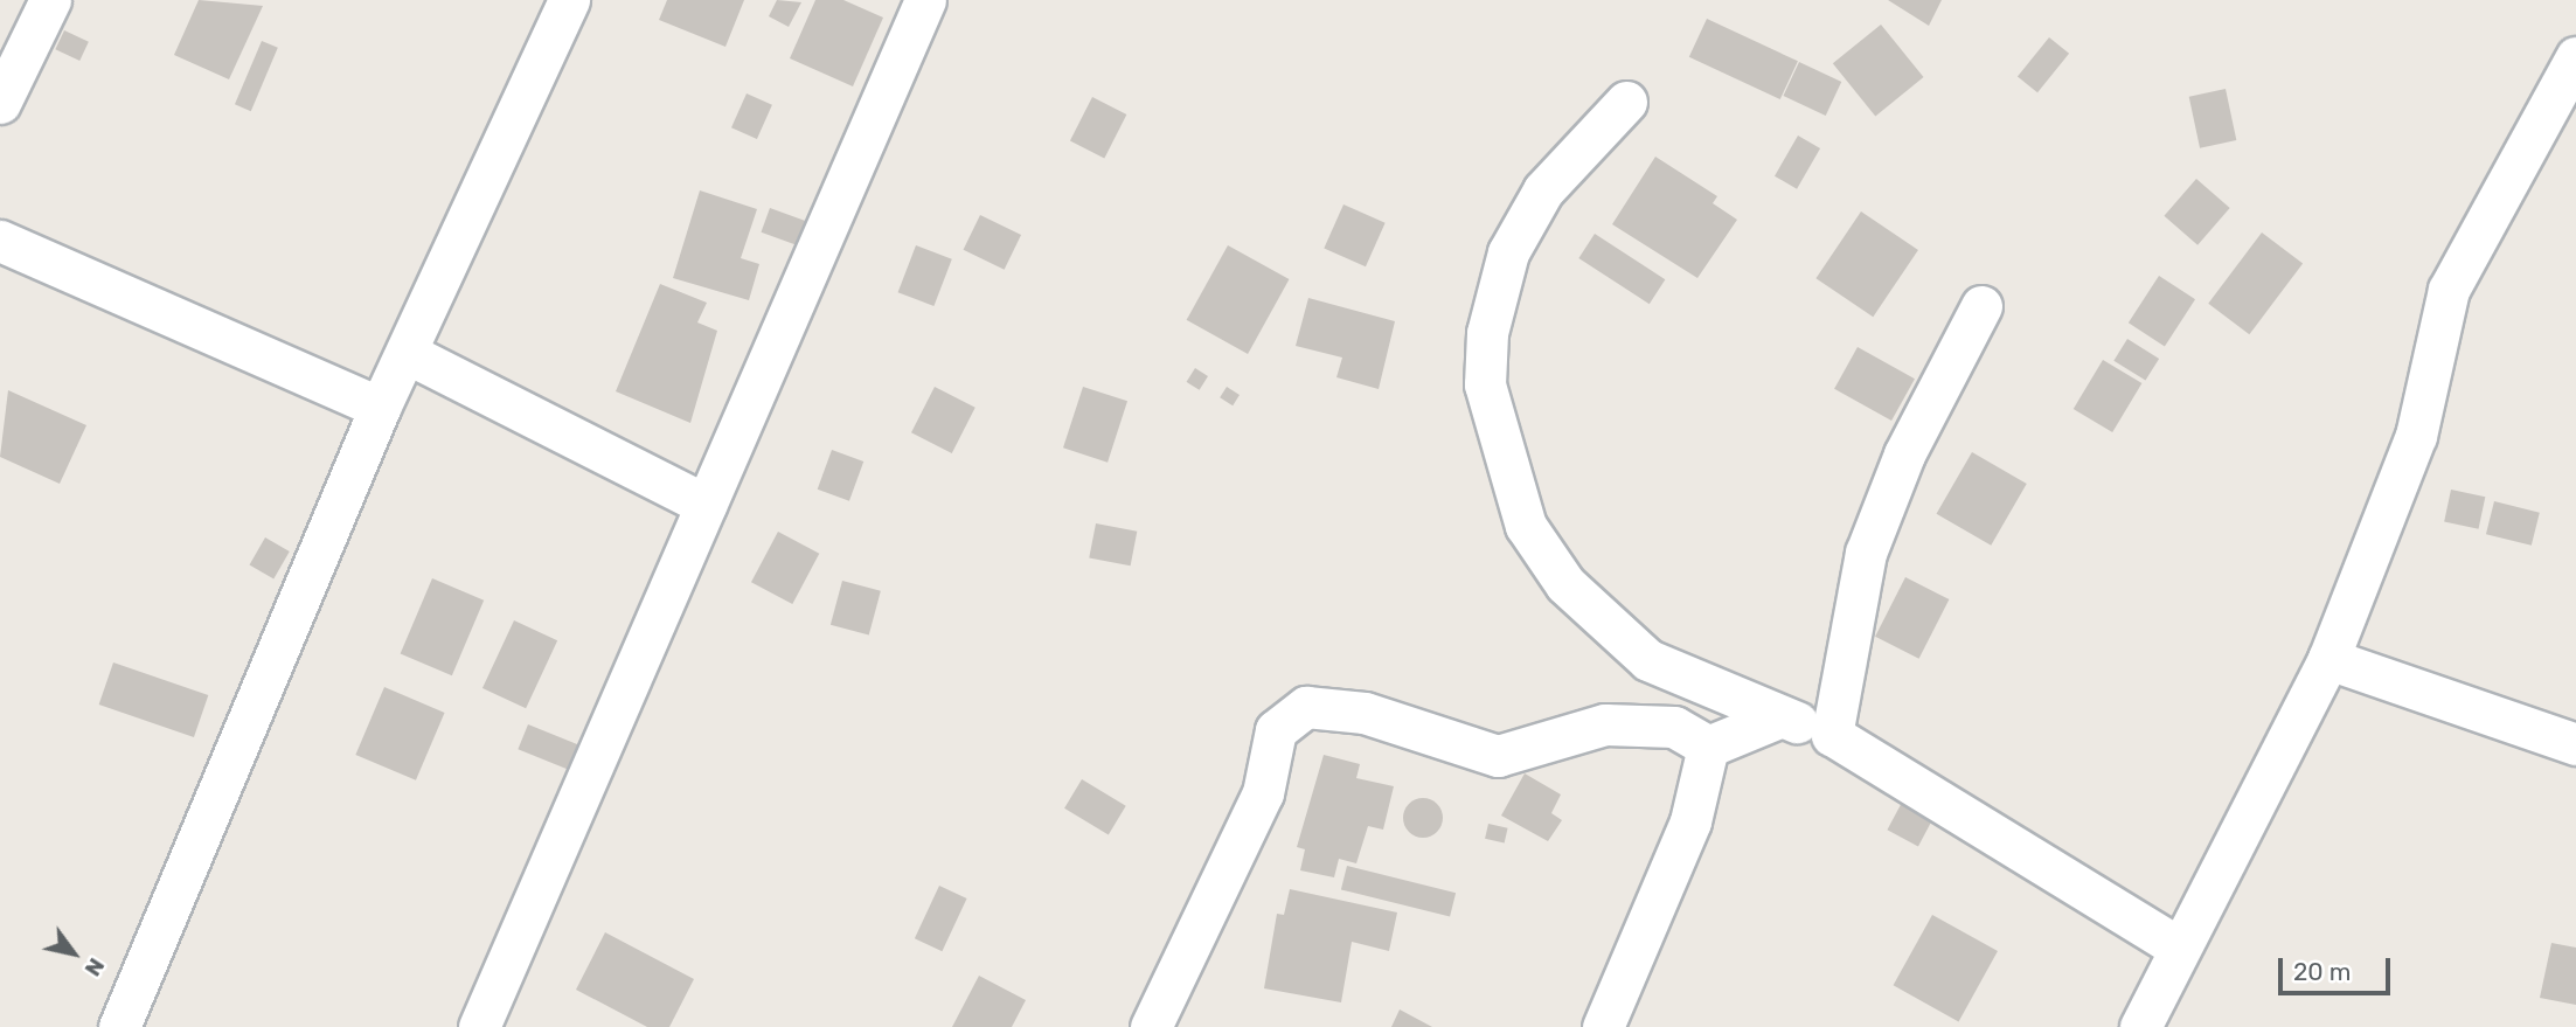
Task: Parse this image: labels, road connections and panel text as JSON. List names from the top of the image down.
{
  "scale_bar": "20 m",
  "north": "bottom right"
}
